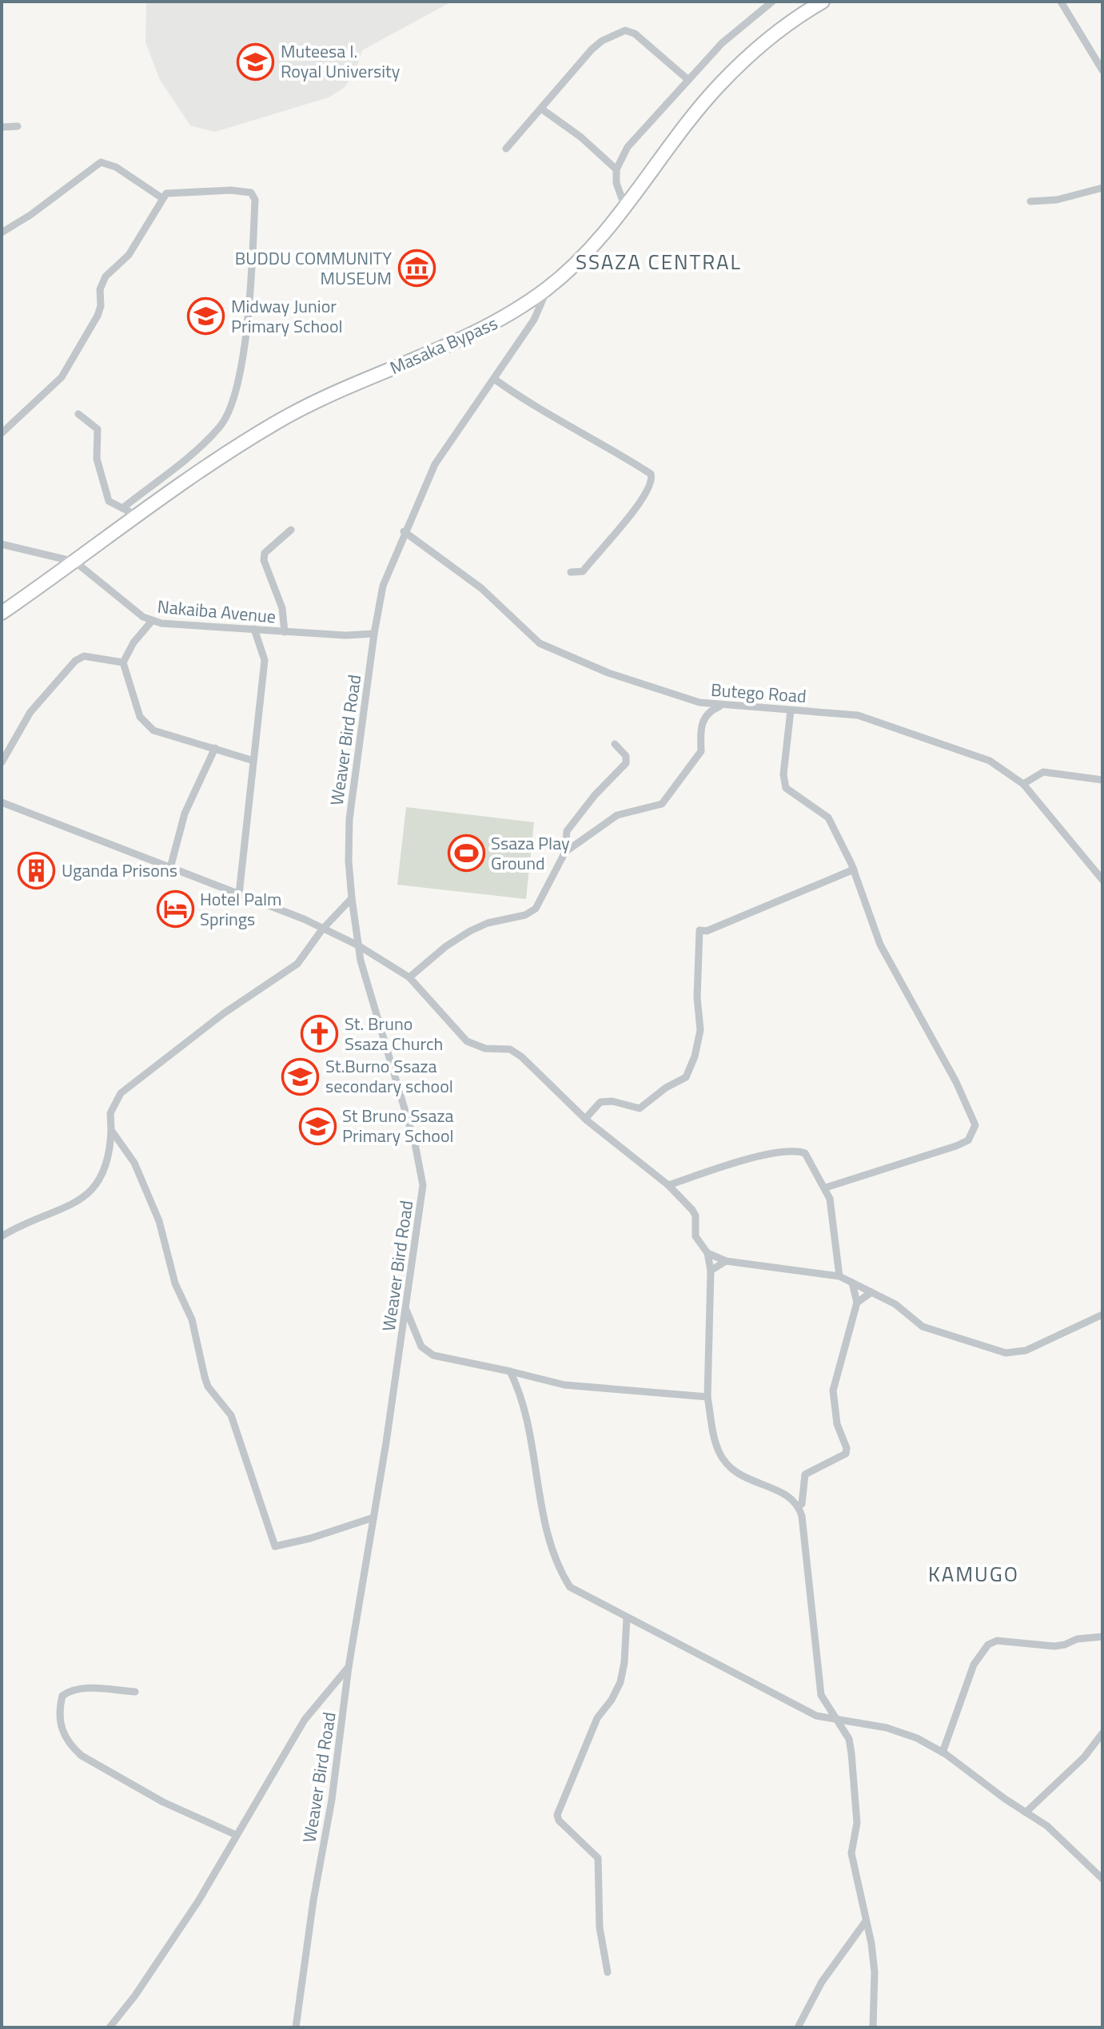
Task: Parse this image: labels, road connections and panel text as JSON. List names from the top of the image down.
{
  "streets": {
    "highway": ["Masaka Bypass"],
    "street": ["Nakaiba Avenue", "Butego Road", "Weaver Bird Road"]
  },
  "crossings": [
    ["Masaka Bypass", "Nakaiba Avenue"],
    ["Masaka Bypass", "Weaver Bird Road"],
    ["Nakaiba Avenue", "Weaver Bird Road"],
    ["Butego Road", "Weaver Bird Road"]
  ],
  "districts": ["SSAZA CENTRAL", "KAMUGO"],
  "places": {
    "school or university": [
      "Muteesa I. Royal University",
      "Midway Junior Primary School",
      "St.Burno Ssaza secondary school",
      "St Bruno Ssaza Primary School"
    ],
    "museum": ["BUDDU COMMUNITY MUSEUM"],
    "sports": ["Ssaza Play Ground"],
    "building": ["Uganda Prisons"],
    "hotel": ["Hotel Palm Springs"],
    "church": ["St. Bruno Ssaza Church"]
  }
}
